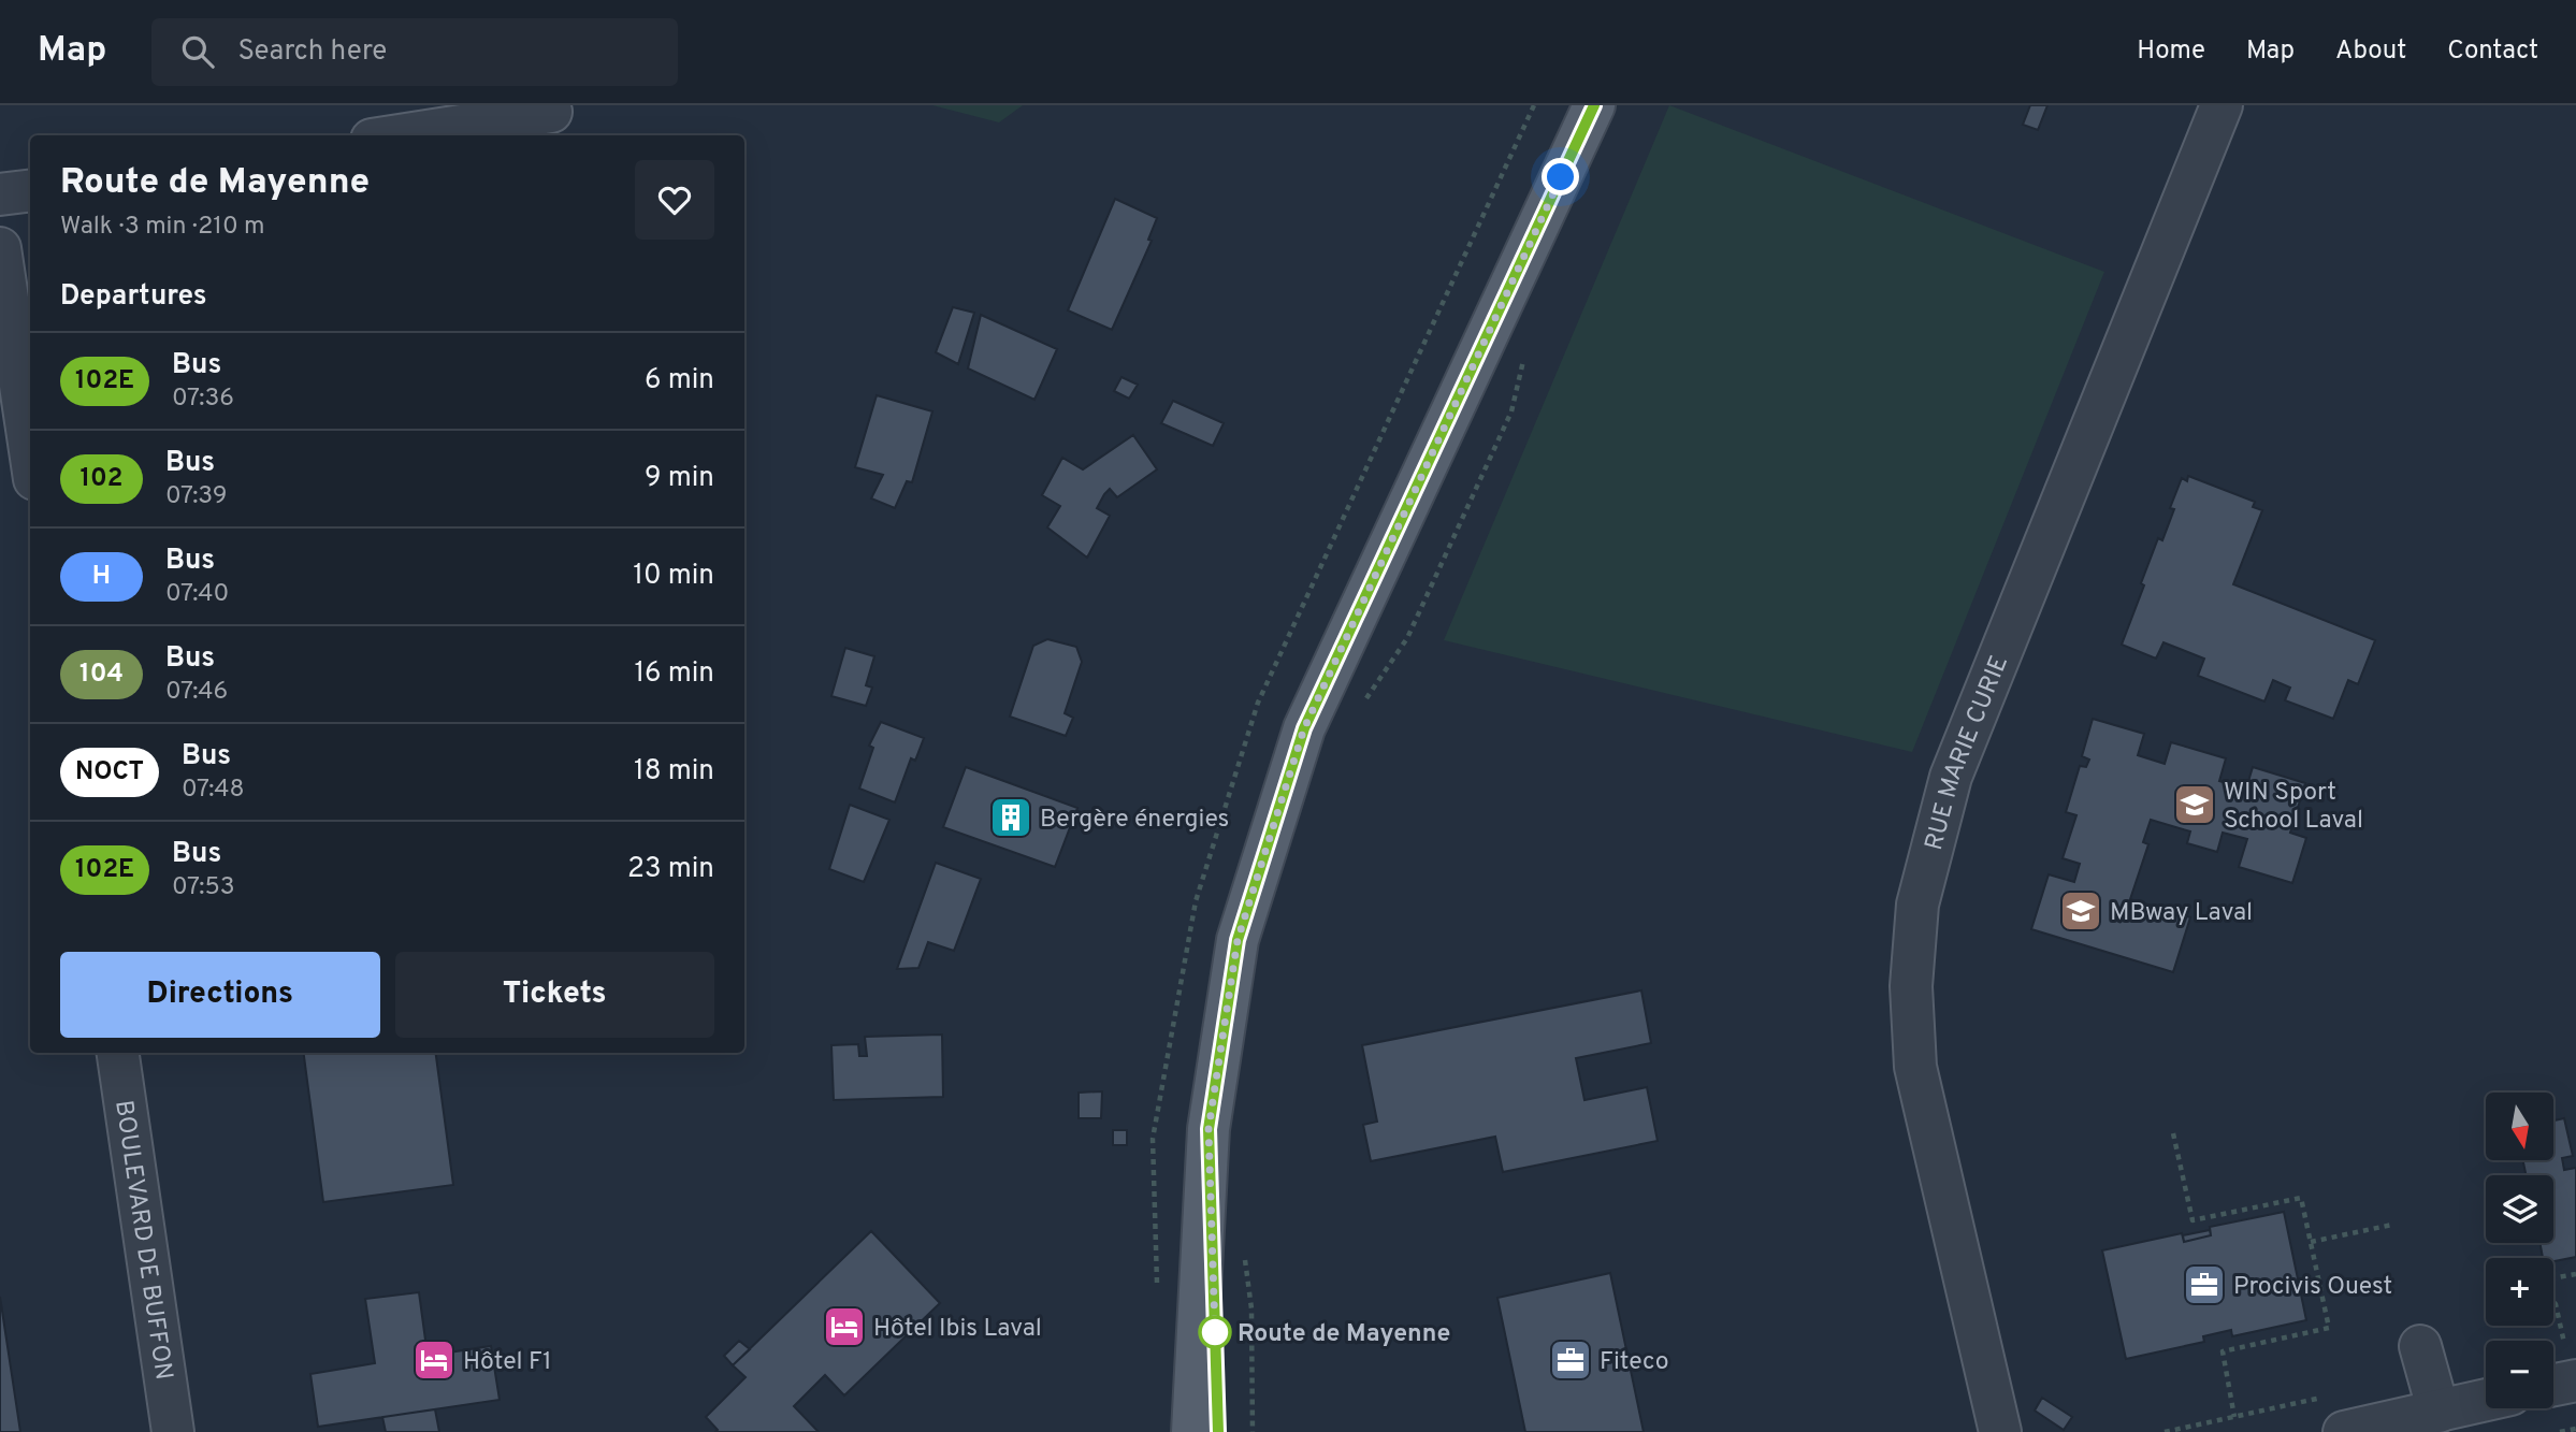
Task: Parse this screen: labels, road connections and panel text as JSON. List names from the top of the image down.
{
  "streets": {
    "street": ["RUE MARIE CURIE", "BOULEVARD DE BUFFON"]
  },
  "places": {
    "school or university": ["WIN Sport School Laval", "MBway Laval"],
    "building": ["Bergère énergies"],
    "office": ["Procivis Ouest", "Fiteco"],
    "hotel": ["Hôtel Ibis Laval", "Hôtel F1"],
    "other": ["Route de Mayenne"]
  },
  "lines": ["bus line 102E"],
  "north": "bottom",
  "page": {
    "header": "Map",
    "search": "Search here",
    "nav": [
      "Home",
      "Map",
      "About",
      "Contact"
    ],
    "heading": [
      ["Route de Mayenne", "Walk · 3 min · 210 m"],
      "Departures"
    ],
    "list": [
      {
        "mark": "102E",
        "name": "Bus",
        "note": "07:36",
        "value": "6 min"
      },
      {
        "mark": "102",
        "name": "Bus",
        "note": "07:39",
        "value": "9 min"
      },
      {
        "mark": "H",
        "name": "Bus",
        "note": "07:40",
        "value": "10 min"
      },
      {
        "mark": "104",
        "name": "Bus",
        "note": "07:46",
        "value": "16 min"
      },
      {
        "mark": "NOCT",
        "name": "Bus",
        "note": "07:48",
        "value": "18 min"
      },
      {
        "mark": "102E",
        "name": "Bus",
        "note": "07:53",
        "value": "23 min"
      }
    ],
    "buttons": ["Directions", "Tickets"],
    "map_buttons": ["+", "−"]
  }
}
